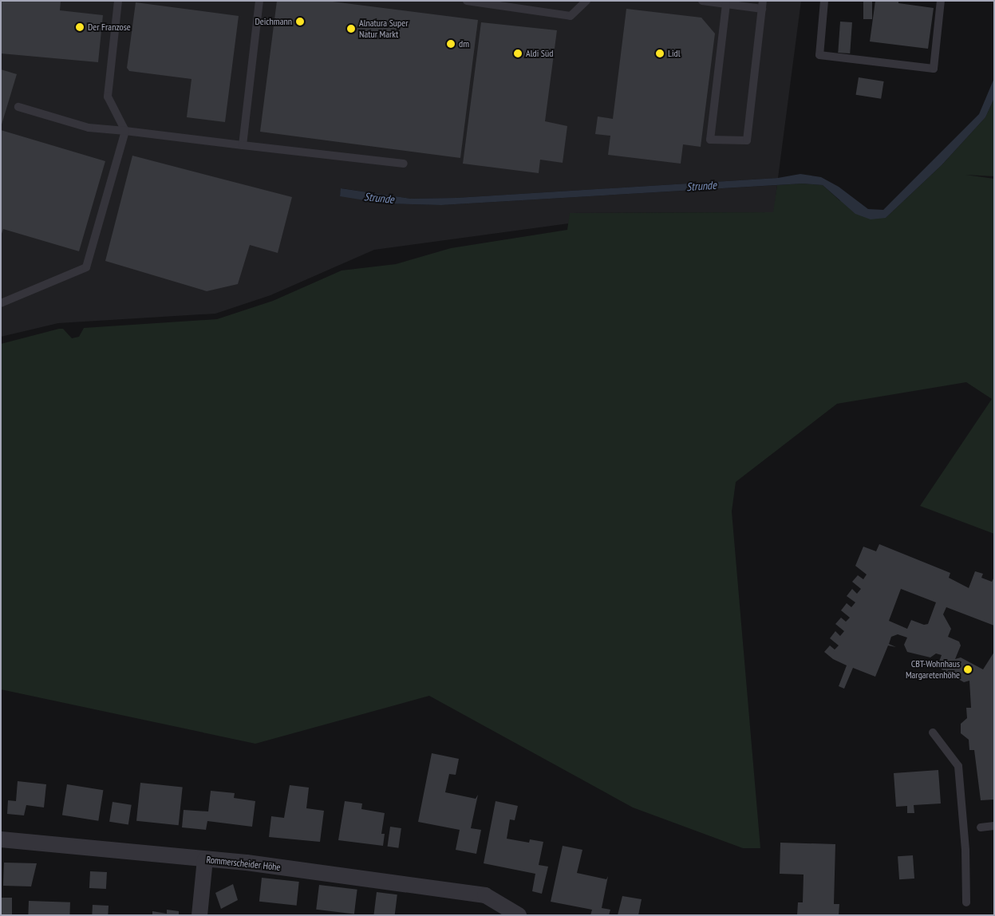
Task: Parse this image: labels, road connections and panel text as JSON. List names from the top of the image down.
{
  "streets": {
    "street": ["Rommerscheider Höhe"]
  },
  "water": ["Strunde"],
  "places": [
    "Deichmann",
    "Der Franzose",
    "Alnatura Super Natur Markt",
    "dm",
    "Aldi Süd",
    "Lidl",
    "CBT-Wohnhaus Margaretenhöhe"
  ]
}
